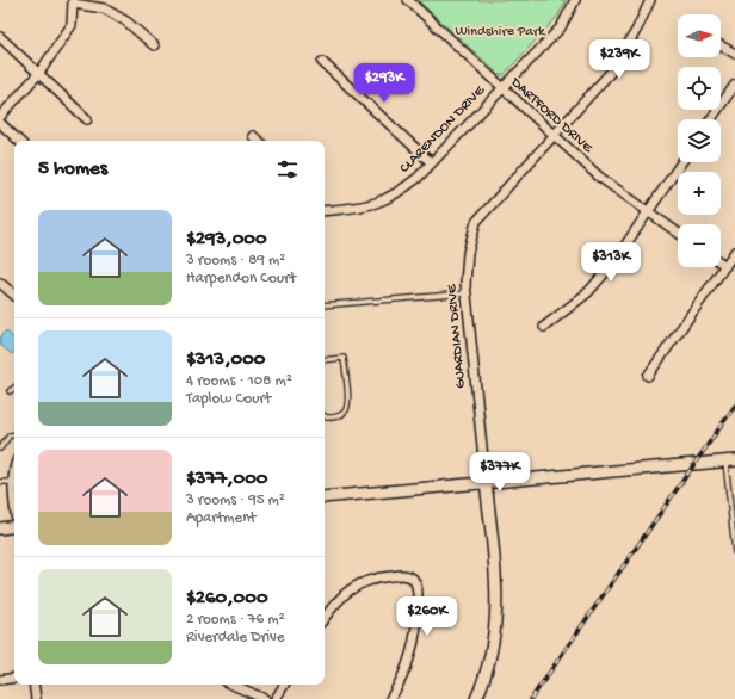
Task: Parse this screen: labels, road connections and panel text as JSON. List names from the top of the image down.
{
  "streets": {
    "street": ["DARTFORD DRIVE", "CLARENDON DRIVE", "GUARDIAN DRIVE"]
  },
  "crossings": [
    ["DARTFORD DRIVE", "CLARENDON DRIVE"],
    ["DARTFORD DRIVE", "GUARDIAN DRIVE"]
  ],
  "parks": ["Windshire Park"],
  "north": "right",
  "page": {
    "map_buttons": ["+", "−"],
    "price": [
      "$239K",
      "$293K",
      "$313K",
      "$377K",
      "$260K"
    ],
    "heading": "5 homes",
    "list": [
      {
        "name": "$293,000",
        "note": "3 rooms · 89 m² · Harpendon Court"
      },
      {
        "name": "$313,000",
        "note": "4 rooms · 108 m² · Taplow Court"
      },
      {
        "name": "$377,000",
        "note": "3 rooms · 95 m² · Apartment"
      },
      {
        "name": "$260,000",
        "note": "2 rooms · 76 m² · Riverdale Drive"
      }
    ]
  }
}
